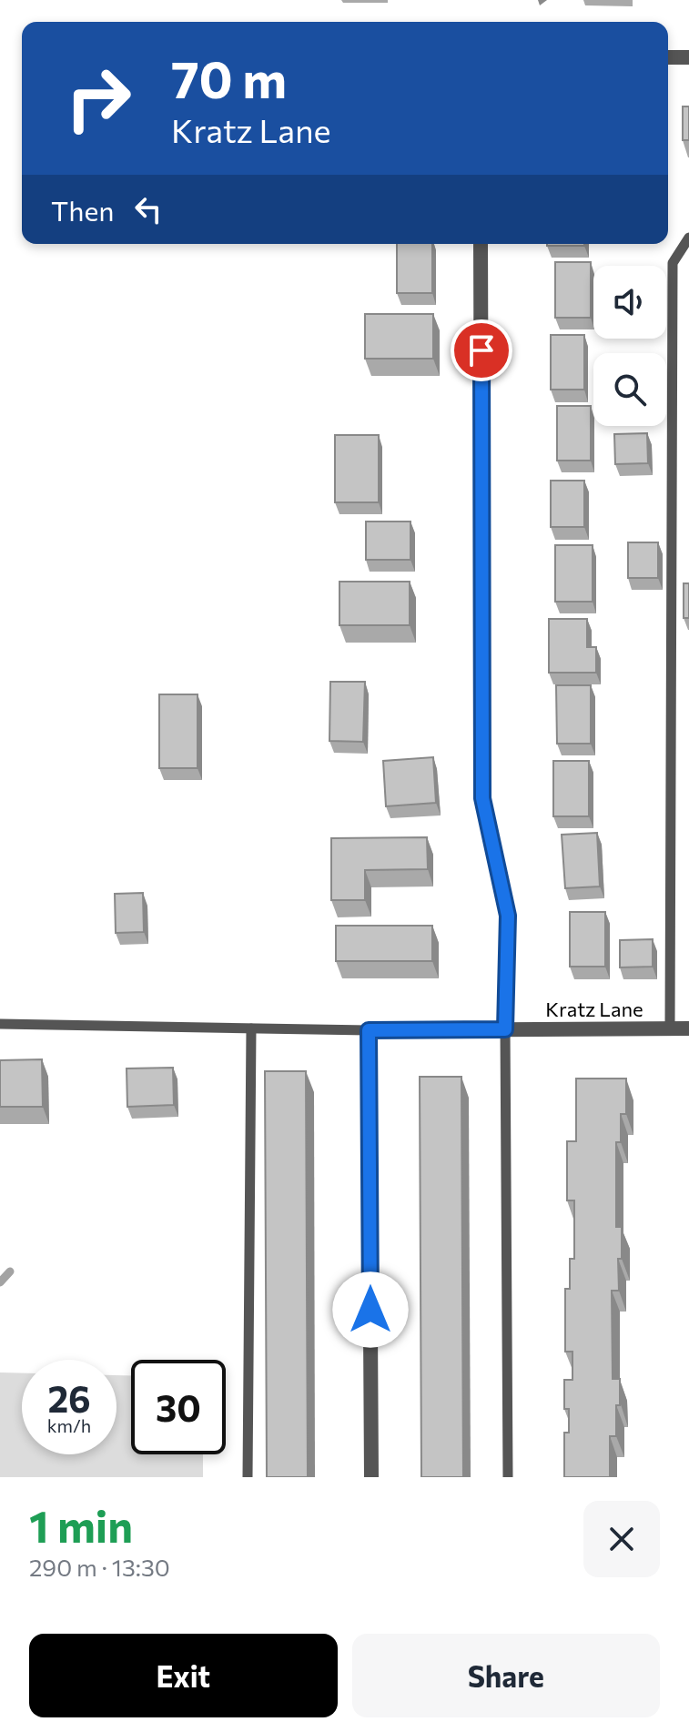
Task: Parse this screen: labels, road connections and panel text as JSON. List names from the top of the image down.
{
  "streets": {
    "street": ["Kratz Lane"]
  },
  "page": {
    "turn": ["70 m", "Kratz Lane"],
    "then": "Then",
    "speed": "26 km/h",
    "limit": "30",
    "heading": ["1 min", "290 m · 13:30"],
    "buttons": ["Exit", "Share"]
  }
}
